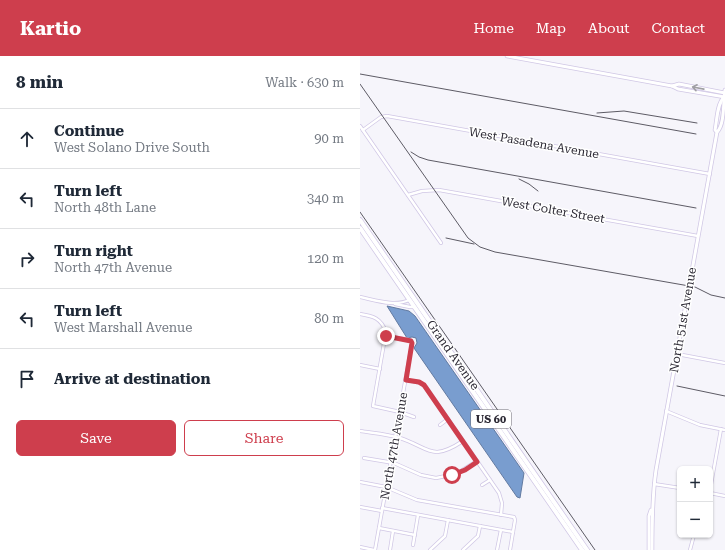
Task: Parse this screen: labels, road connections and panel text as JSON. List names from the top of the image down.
{
  "streets": {
    "highway": ["Grand Avenue", "US 60"],
    "main road": ["North 51st Avenue"],
    "street": ["West Pasadena Avenue", "West Colter Street", "North 47th Avenue"]
  },
  "crossings": [
    ["West Pasadena Avenue", "North 51st Avenue"],
    ["West Colter Street", "North 51st Avenue"]
  ],
  "page": {
    "header": "Kartio",
    "nav": [
      "Home",
      "Map",
      "About",
      "Contact"
    ],
    "heading": ["8 min", "Walk · 630 m"],
    "list": [
      ["Continue", "West Solano Drive South", "90 m"],
      ["Turn left", "North 48th Lane", "340 m"],
      ["Turn right", "North 47th Avenue", "120 m"],
      ["Turn left", "West Marshall Avenue", "80 m"],
      "Arrive at destination"
    ],
    "buttons": ["Save", "Share"],
    "map_buttons": ["+", "−"]
  }
}
